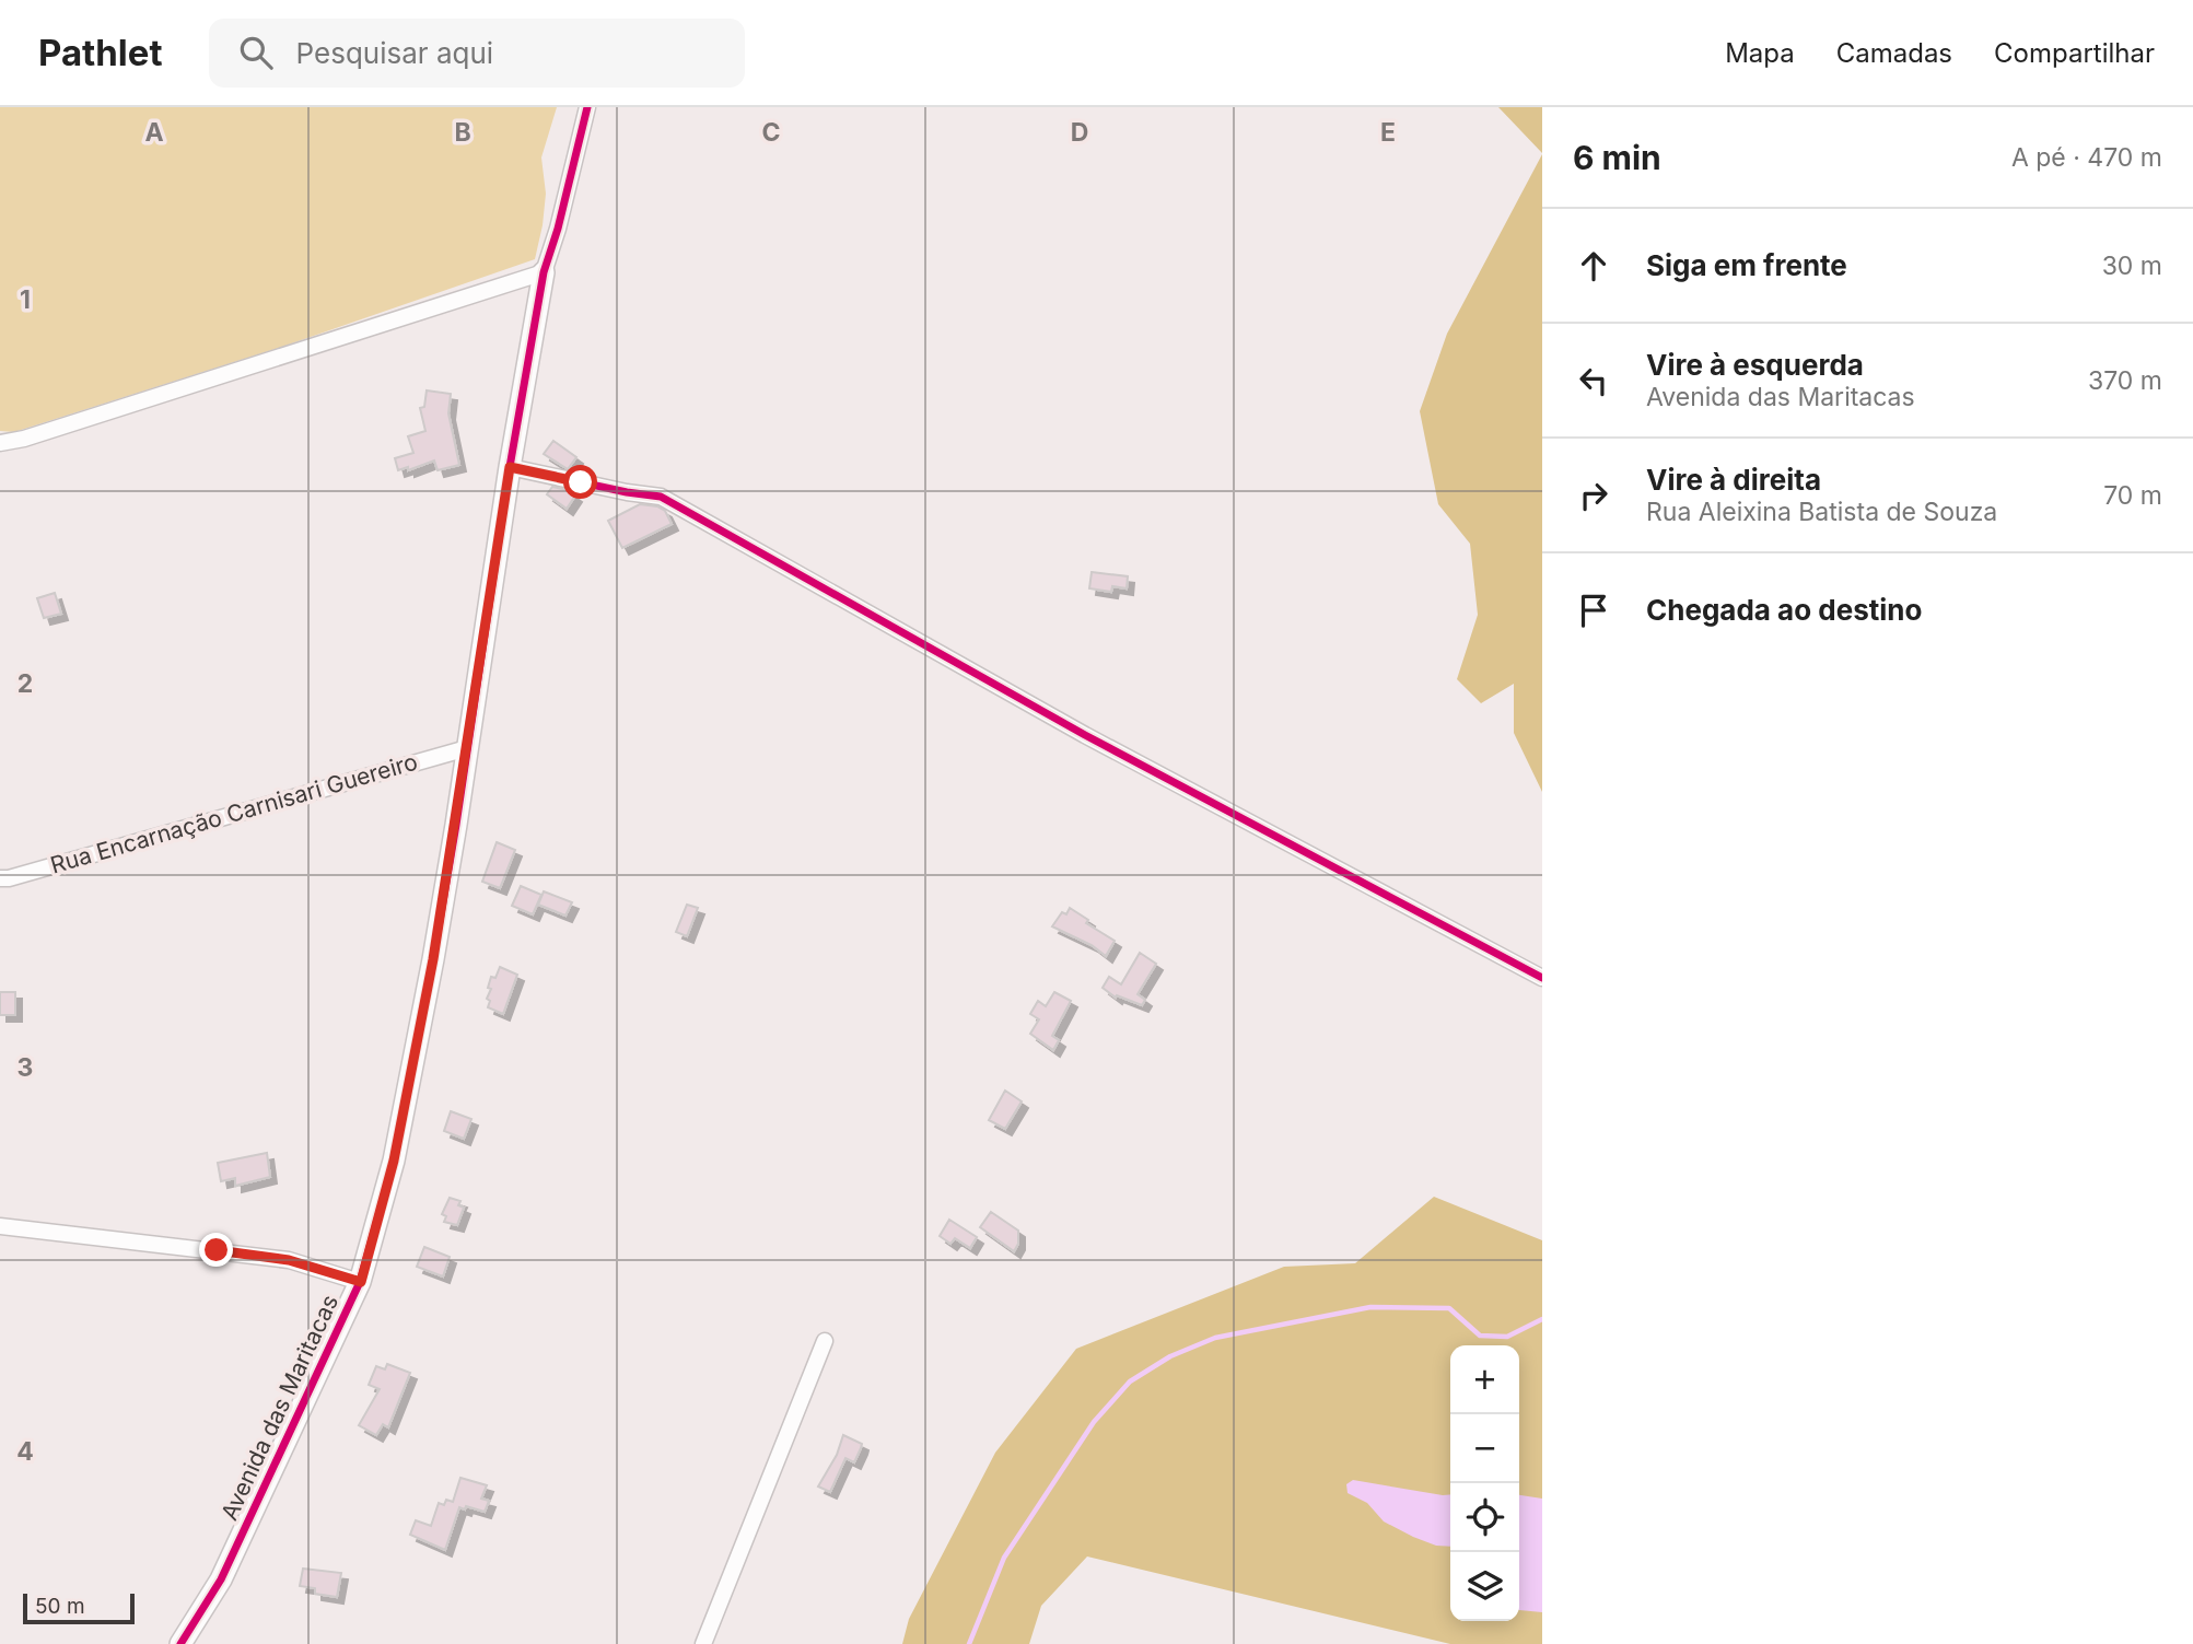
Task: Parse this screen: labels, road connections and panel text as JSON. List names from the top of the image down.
{
  "streets": {
    "street": ["Rua Encarnação Carnisari Guereiro", "Avenida das Maritacas"]
  },
  "crossings": [
    ["Rua Encarnação Carnisari Guereiro", "Avenida das Maritacas"]
  ],
  "scale_bar": "50 m",
  "page": {
    "header": "Pathlet",
    "search": "Pesquisar aqui",
    "nav": ["Mapa", "Camadas", "Compartilhar"],
    "heading": ["6 min", "A pé · 470 m"],
    "list": [
      ["Siga em frente", "30 m"],
      ["Vire à esquerda", "Avenida das Maritacas", "370 m"],
      ["Vire à direita", "Rua Aleixina Batista de Souza", "70 m"],
      "Chegada ao destino"
    ],
    "map_buttons": ["+", "−"],
    "scale": "50 m"
  },
  "grid": {
    "columns": [
      "A",
      "B",
      "C",
      "D",
      "E"
    ],
    "rows": [
      "1",
      "2",
      "3",
      "4"
    ]
  }
}
